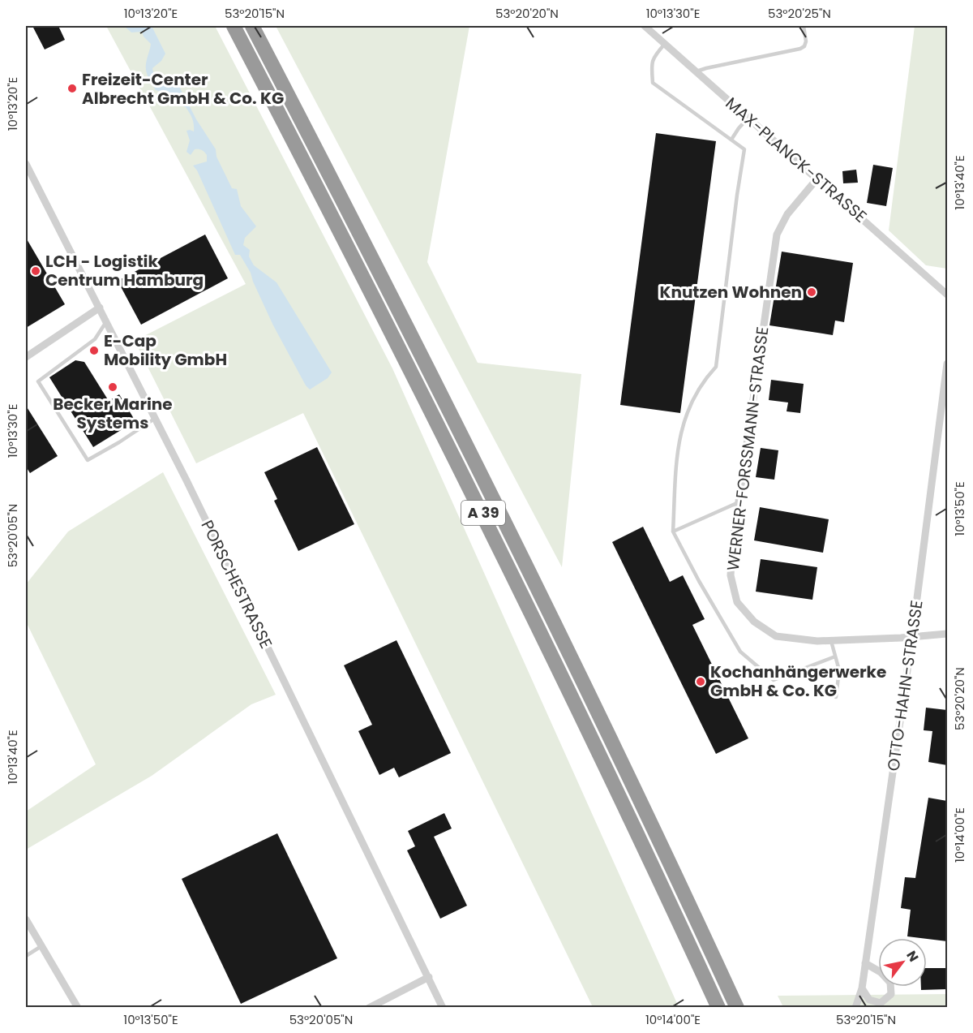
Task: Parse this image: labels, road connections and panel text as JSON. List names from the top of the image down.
{
  "streets": {
    "highway": ["A 39"],
    "street": [
      "MAX-PLANCK-STRASSE",
      "WERNER-FORSSMANN-STRASSE",
      "PORSCHESTRASSE",
      "OTTO-HAHN-STRASSE"
    ]
  },
  "crossings": [
    ["MAX-PLANCK-STRASSE", "WERNER-FORSSMANN-STRASSE"],
    ["WERNER-FORSSMANN-STRASSE", "OTTO-HAHN-STRASSE"]
  ],
  "places": [
    "Freizeit-Center Albrecht GmbH & Co. KG",
    "LCH - Logistik Centrum Hamburg",
    "Knutzen Wohnen",
    "E-Cap Mobility GmbH",
    "Becker Marine Systems",
    "Kochanhängerwerke GmbH & Co. KG"
  ],
  "north": "top right",
  "coordinates": [
    "10°13'20\"E",
    "53°20'15\"N",
    "53°20'20\"N",
    "10°13'30\"E",
    "53°20'25\"N",
    "10°13'40\"E",
    "10°13'50\"E",
    "53°20'05\"N",
    "10°14'00\"E"
  ]
}
